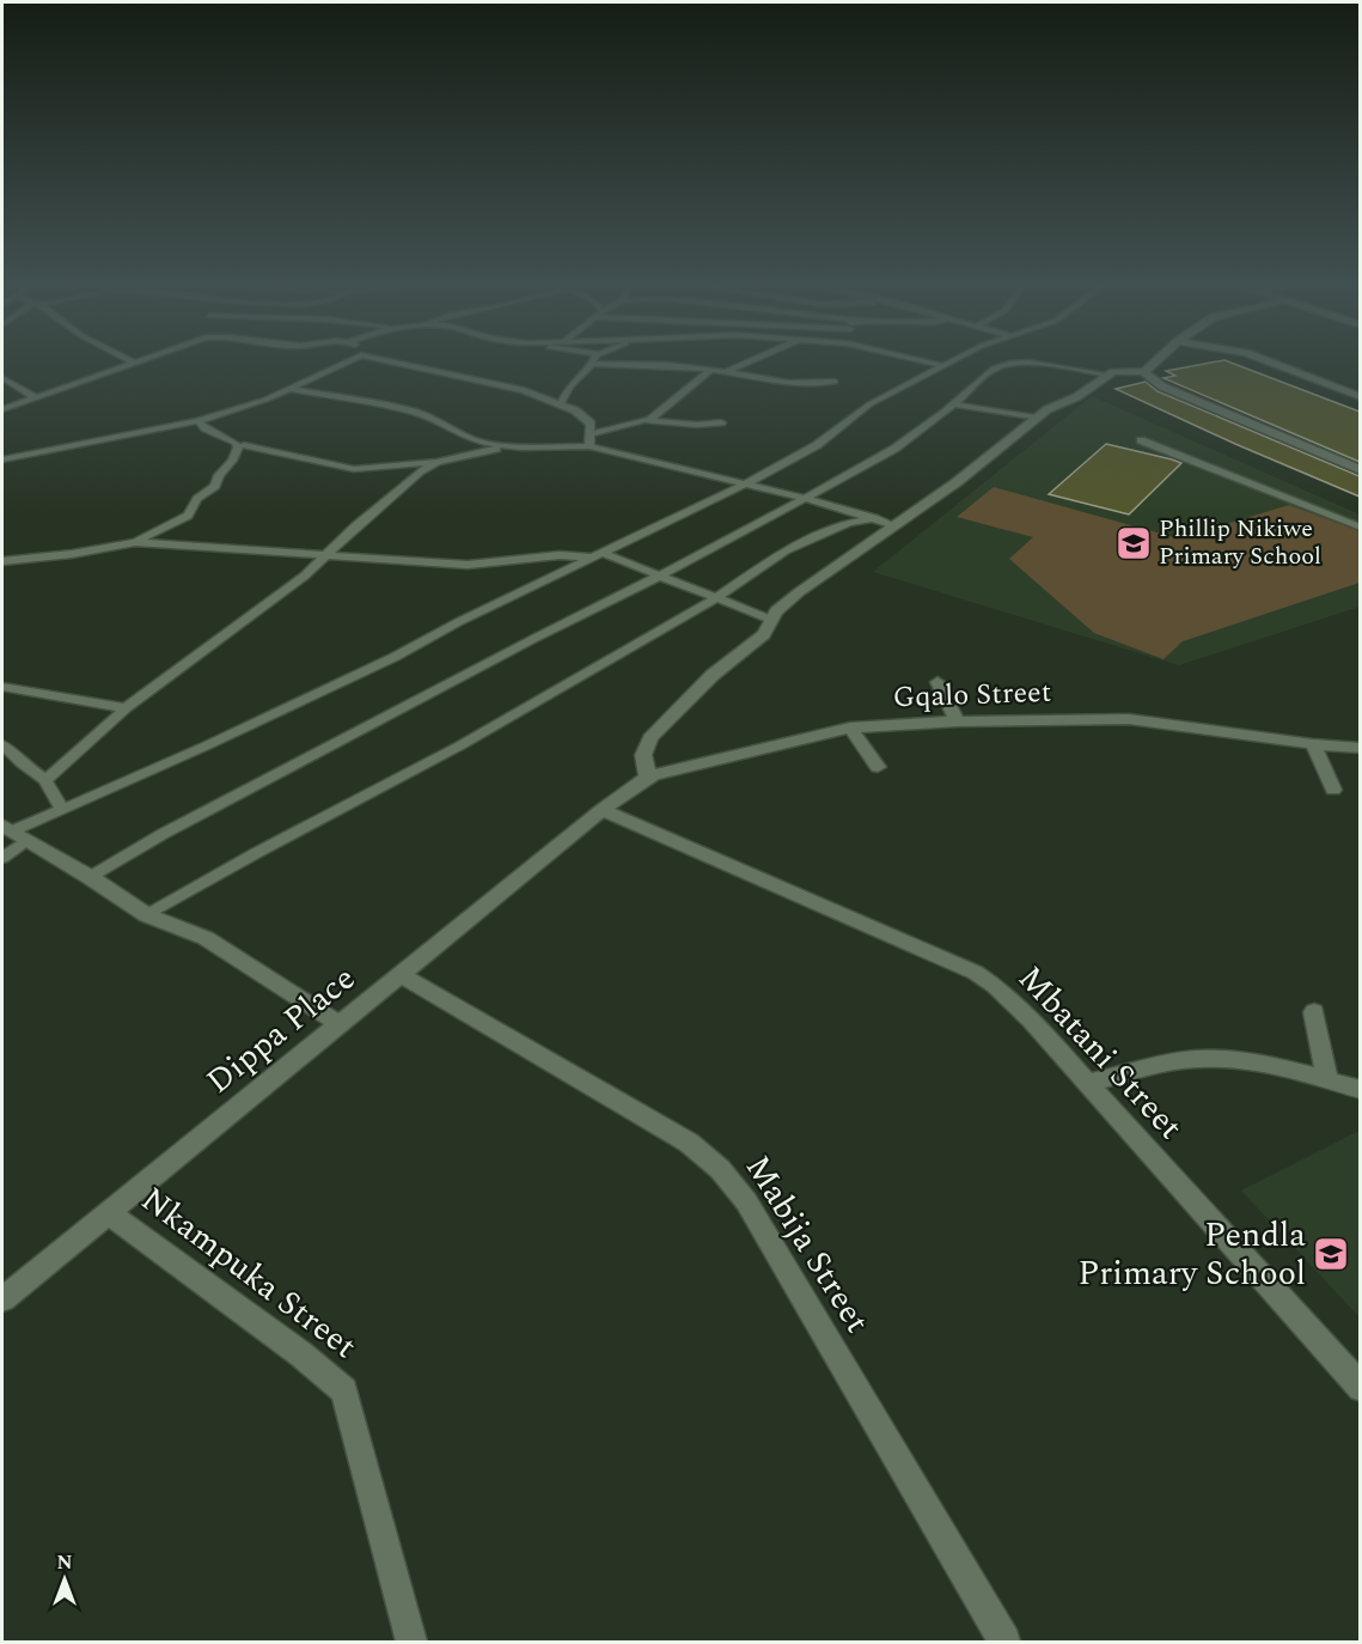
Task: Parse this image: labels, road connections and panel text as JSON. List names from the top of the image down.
{
  "streets": {
    "street": [
      "Gqalo Street",
      "Dippa Place",
      "Mbatani Street",
      "Mabija Street",
      "Nkampuka Street"
    ]
  },
  "crossings": [
    ["Gqalo Street", "Dippa Place"],
    ["Gqalo Street", "Mbatani Street"],
    ["Dippa Place", "Mbatani Street"],
    ["Dippa Place", "Mabija Street"],
    ["Dippa Place", "Nkampuka Street"]
  ],
  "places": {
    "school or university": ["Phillip Nikiwe Primary School", "Pendla Primary School"]
  },
  "north": "top"
}
